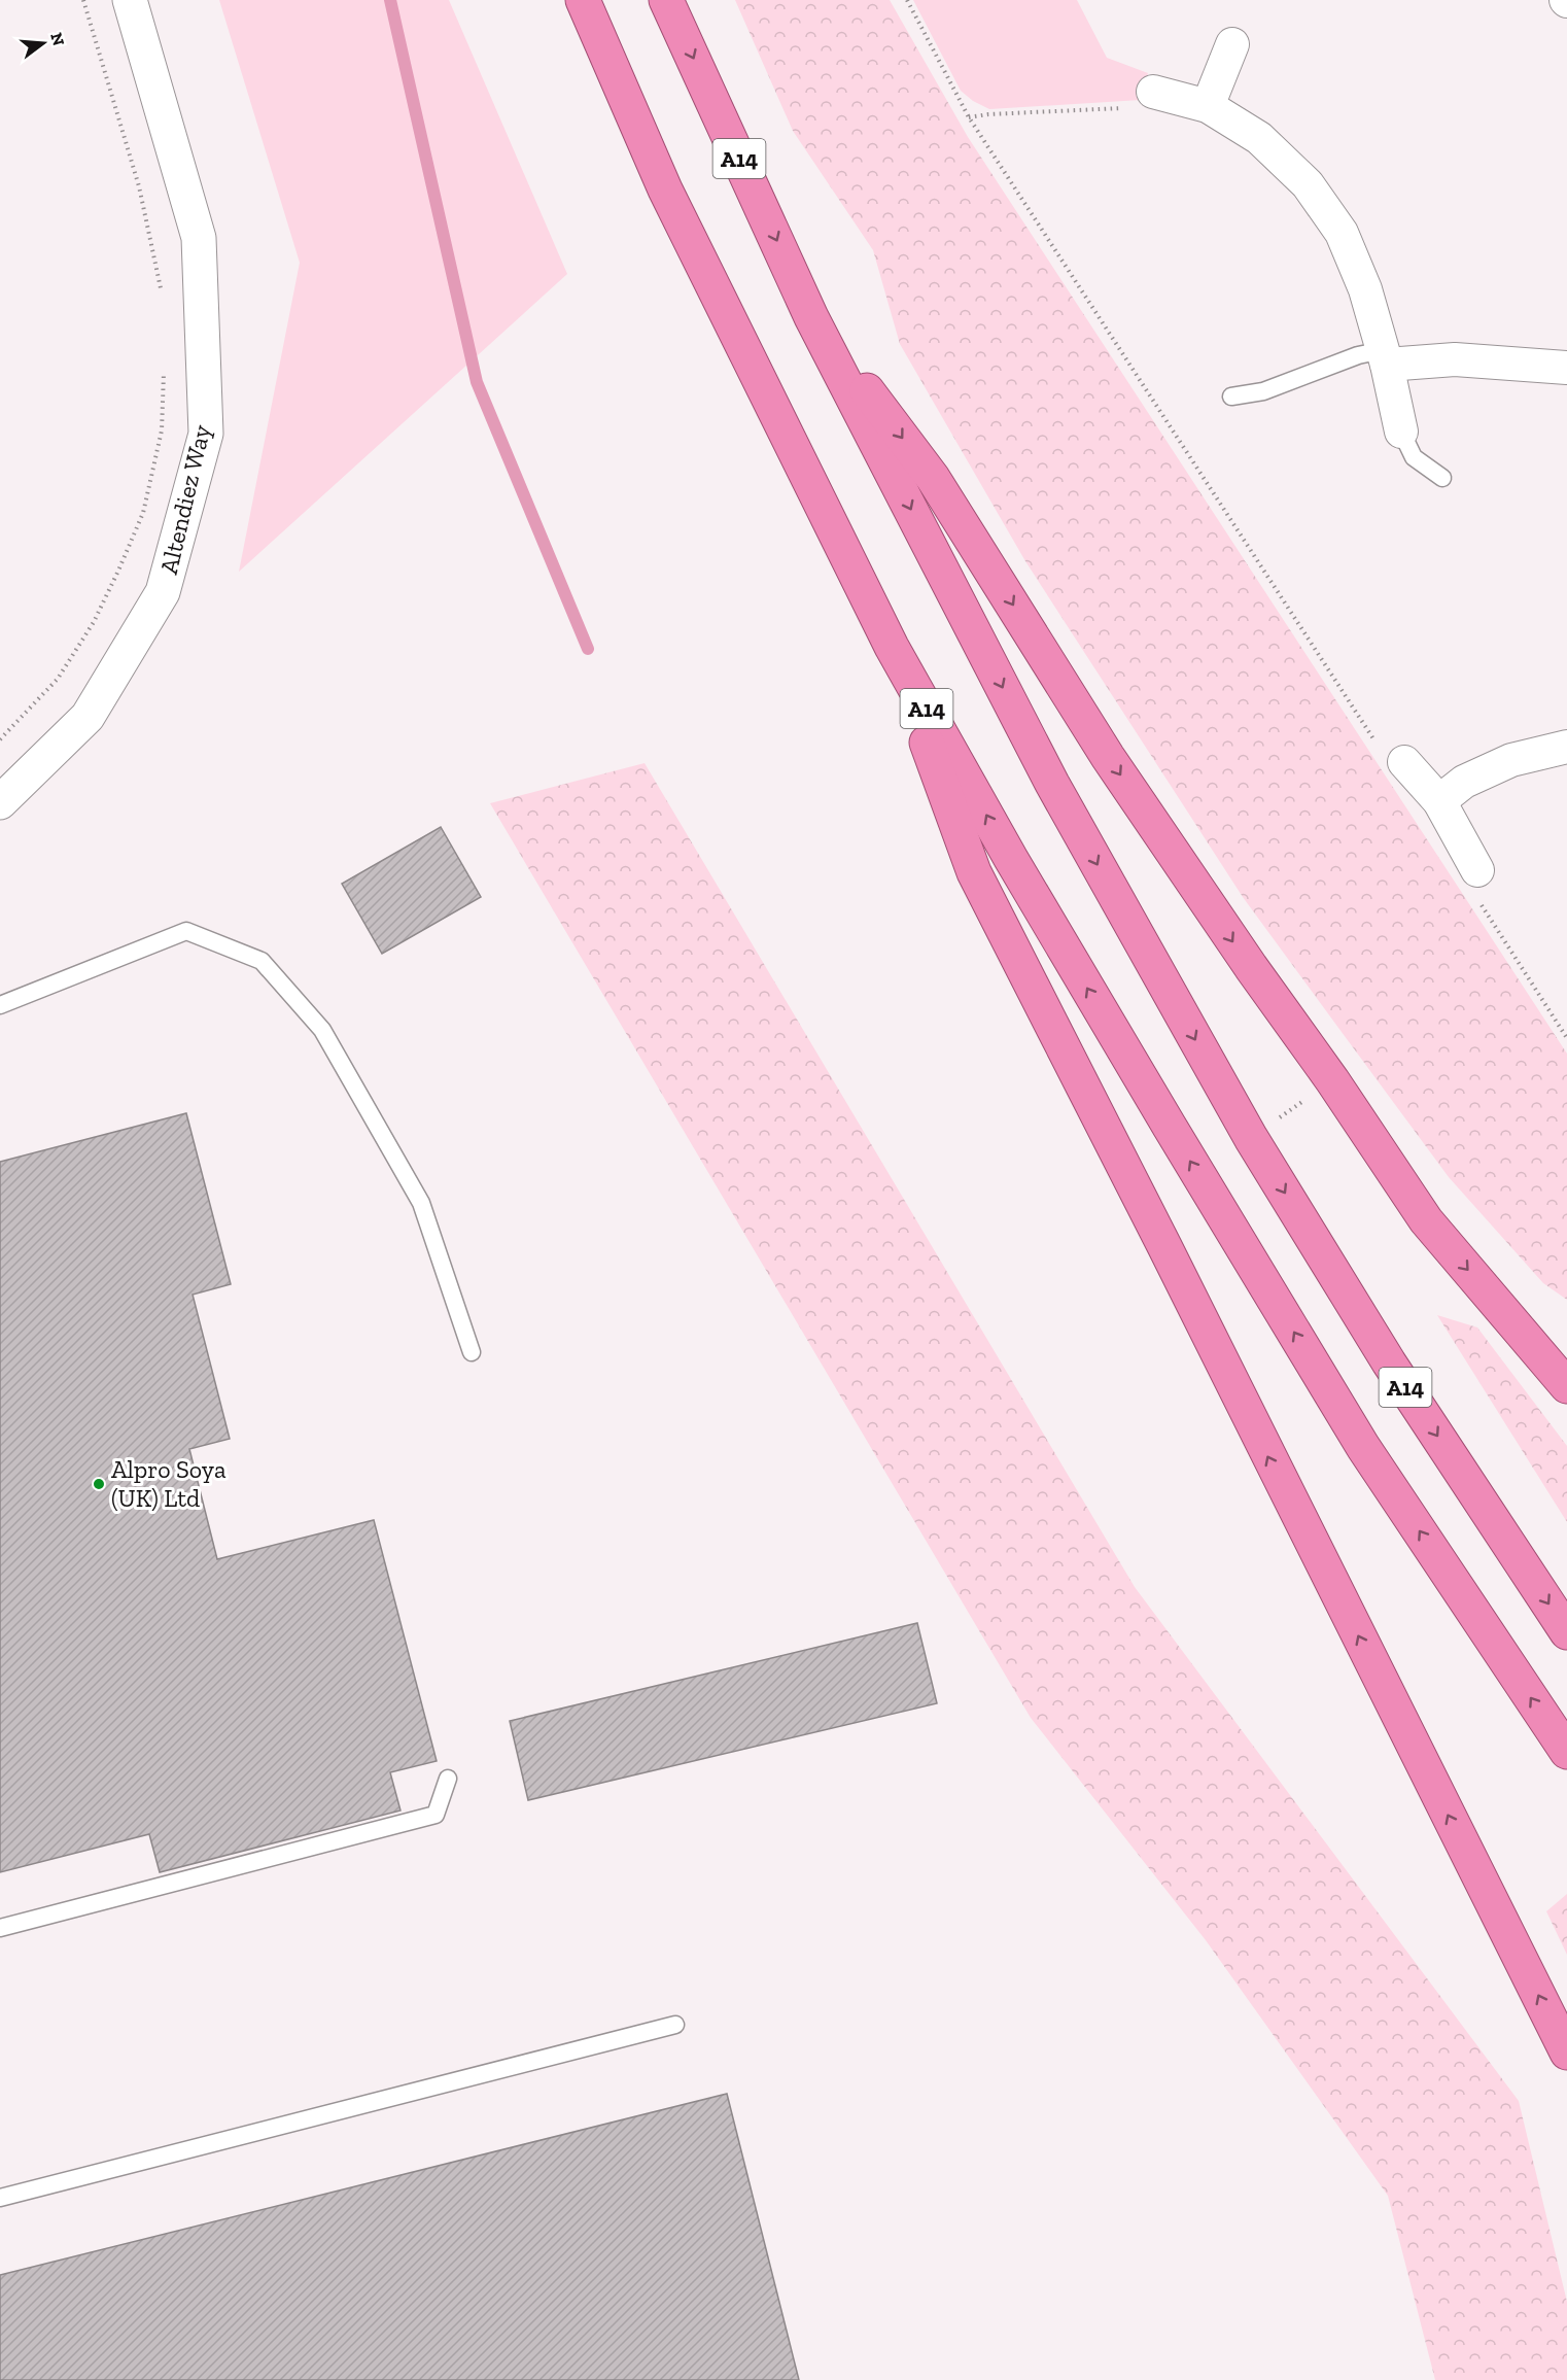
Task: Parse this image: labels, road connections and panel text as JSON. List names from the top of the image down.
{
  "streets": {
    "highway": ["A14"],
    "street": ["Altendiez Way"]
  },
  "places": ["Alpro Soya (UK) Ltd"],
  "north": "right"
}
